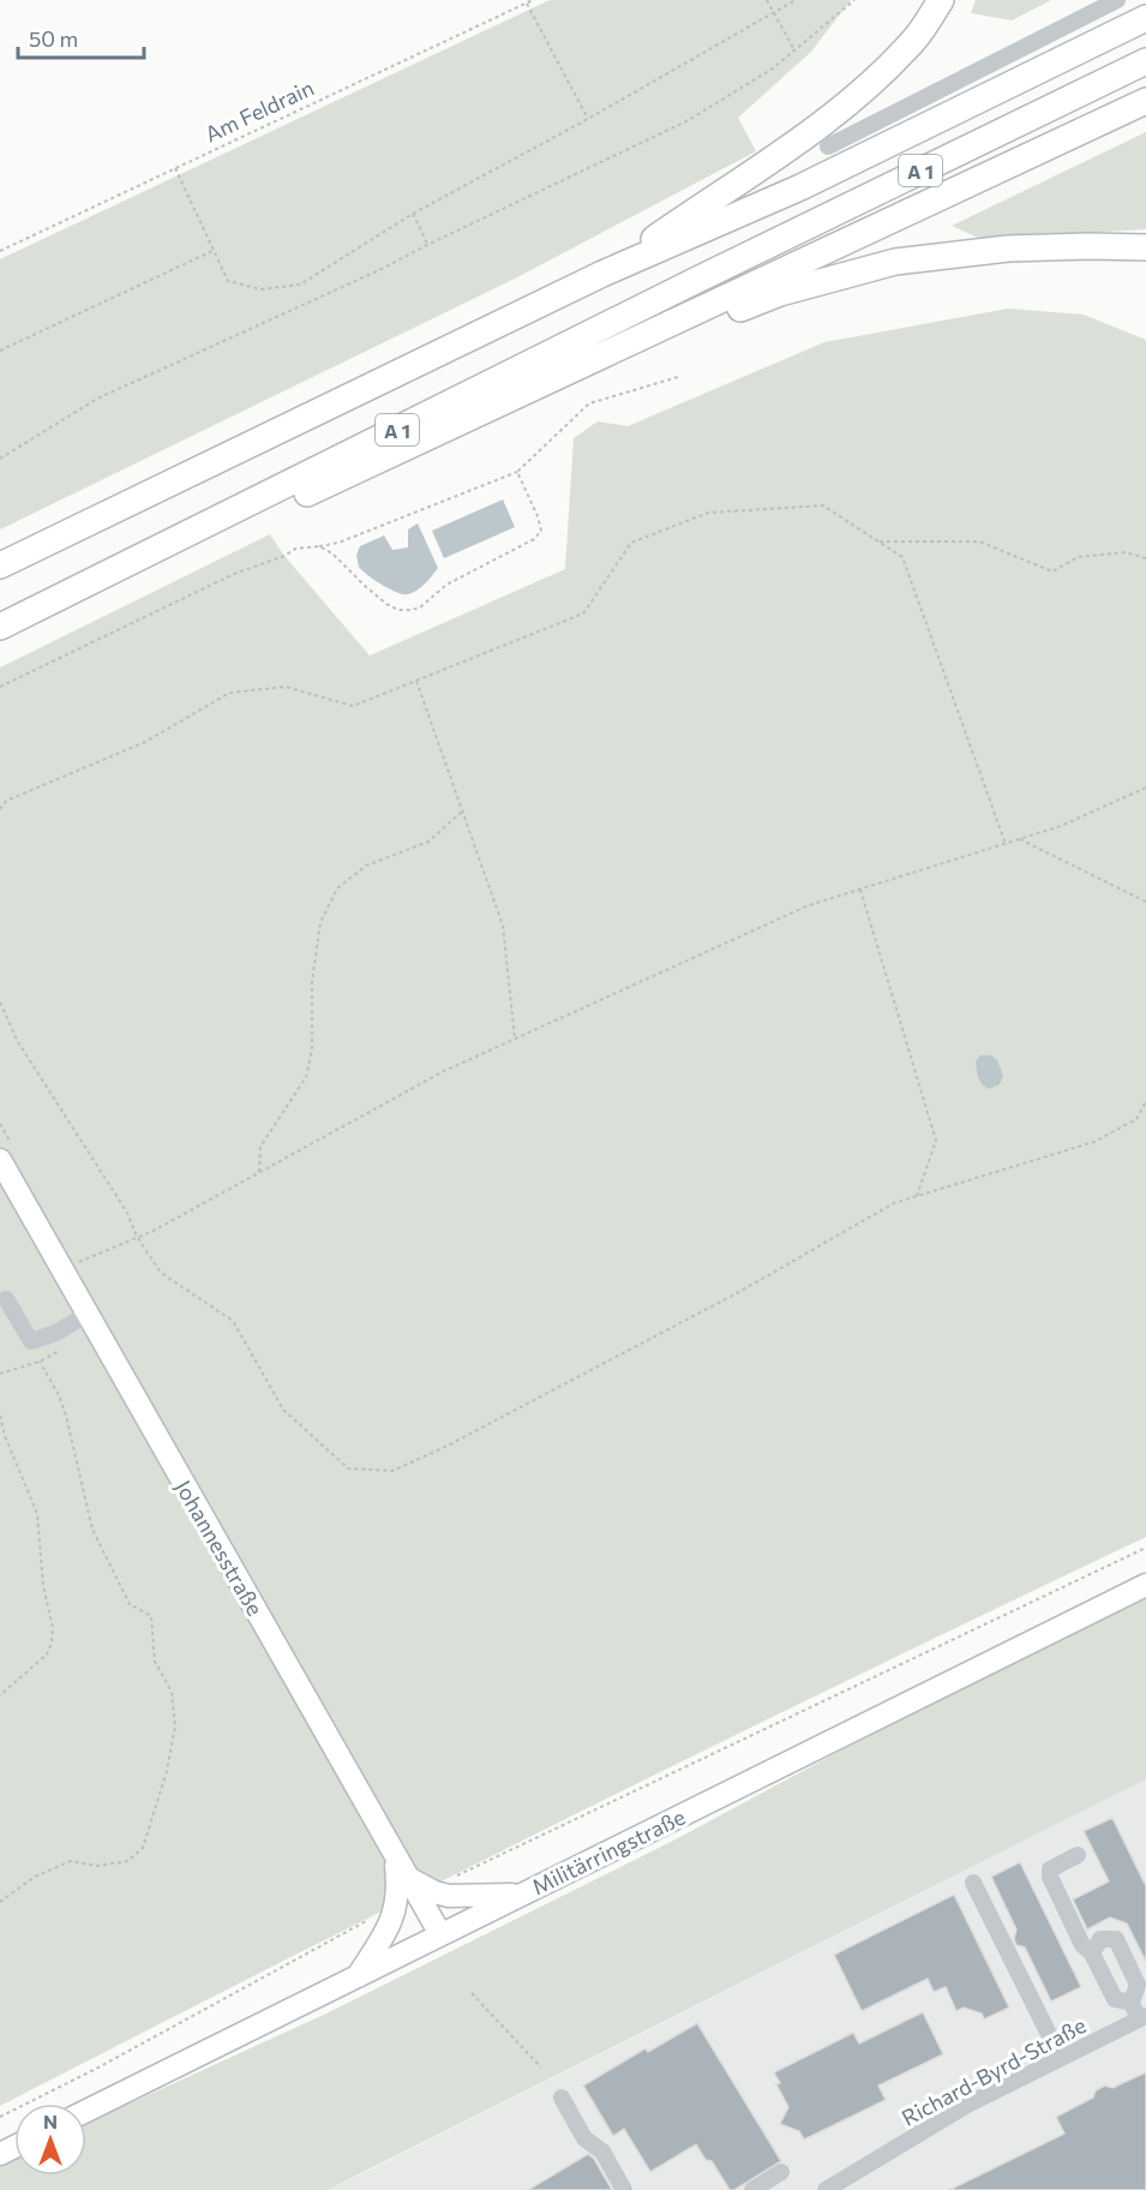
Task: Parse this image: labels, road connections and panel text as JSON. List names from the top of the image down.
{
  "streets": {
    "highway": ["A 1"],
    "main road": ["Johannesstraße", "Militärringstraße"],
    "street": ["Richard-Byrd-Straße"],
    "path": ["Am Feldrain"]
  },
  "crossings": [
    ["Johannesstraße", "Militärringstraße"]
  ],
  "scale_bar": "50 m",
  "north": "top"
}
